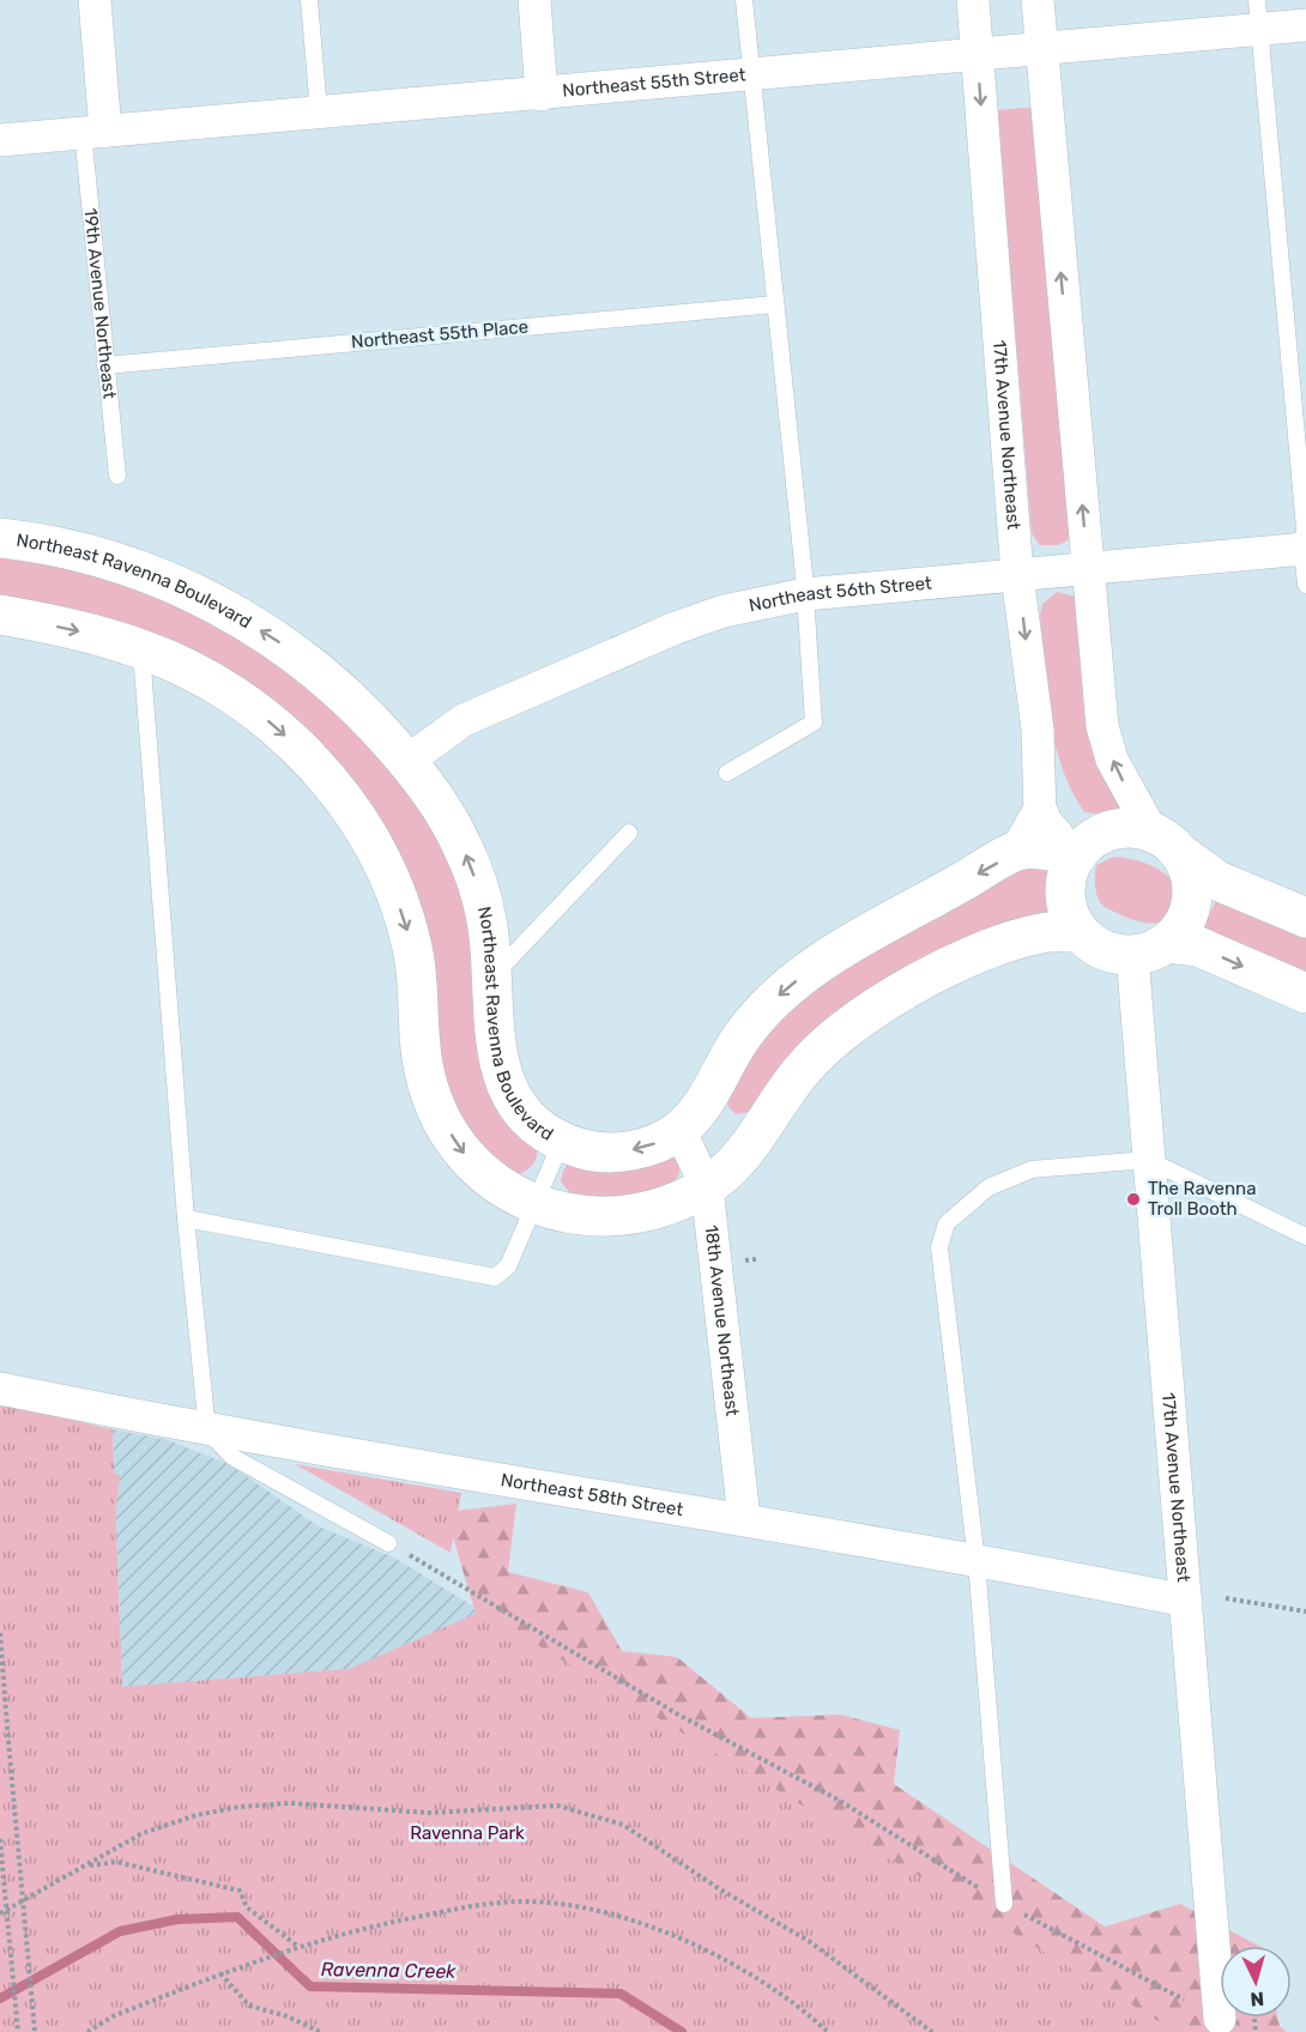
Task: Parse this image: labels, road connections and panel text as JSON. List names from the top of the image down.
{
  "streets": {
    "main road": ["Northeast Ravenna Boulevard"],
    "street": [
      "Northeast 55th Street",
      "19th Avenue Northeast",
      "17th Avenue Northeast",
      "Northeast 56th Street",
      "18th Avenue Northeast",
      "Northeast 58th Street"
    ],
    "lane": ["Northeast 55th Place"]
  },
  "crossings": [
    ["Northeast 55th Street", "19th Avenue Northeast"],
    ["Northeast 55th Street", "17th Avenue Northeast"],
    ["19th Avenue Northeast", "Northeast 55th Place"],
    ["17th Avenue Northeast", "Northeast Ravenna Boulevard"],
    ["17th Avenue Northeast", "Northeast 56th Street"],
    ["17th Avenue Northeast", "Northeast 58th Street"],
    ["Northeast Ravenna Boulevard", "Northeast 56th Street"],
    ["Northeast Ravenna Boulevard", "18th Avenue Northeast"],
    ["18th Avenue Northeast", "Northeast 58th Street"]
  ],
  "water": ["Ravenna Creek"],
  "parks": ["Ravenna Park"],
  "places": ["The Ravenna Troll Booth"],
  "north": "bottom"
}
